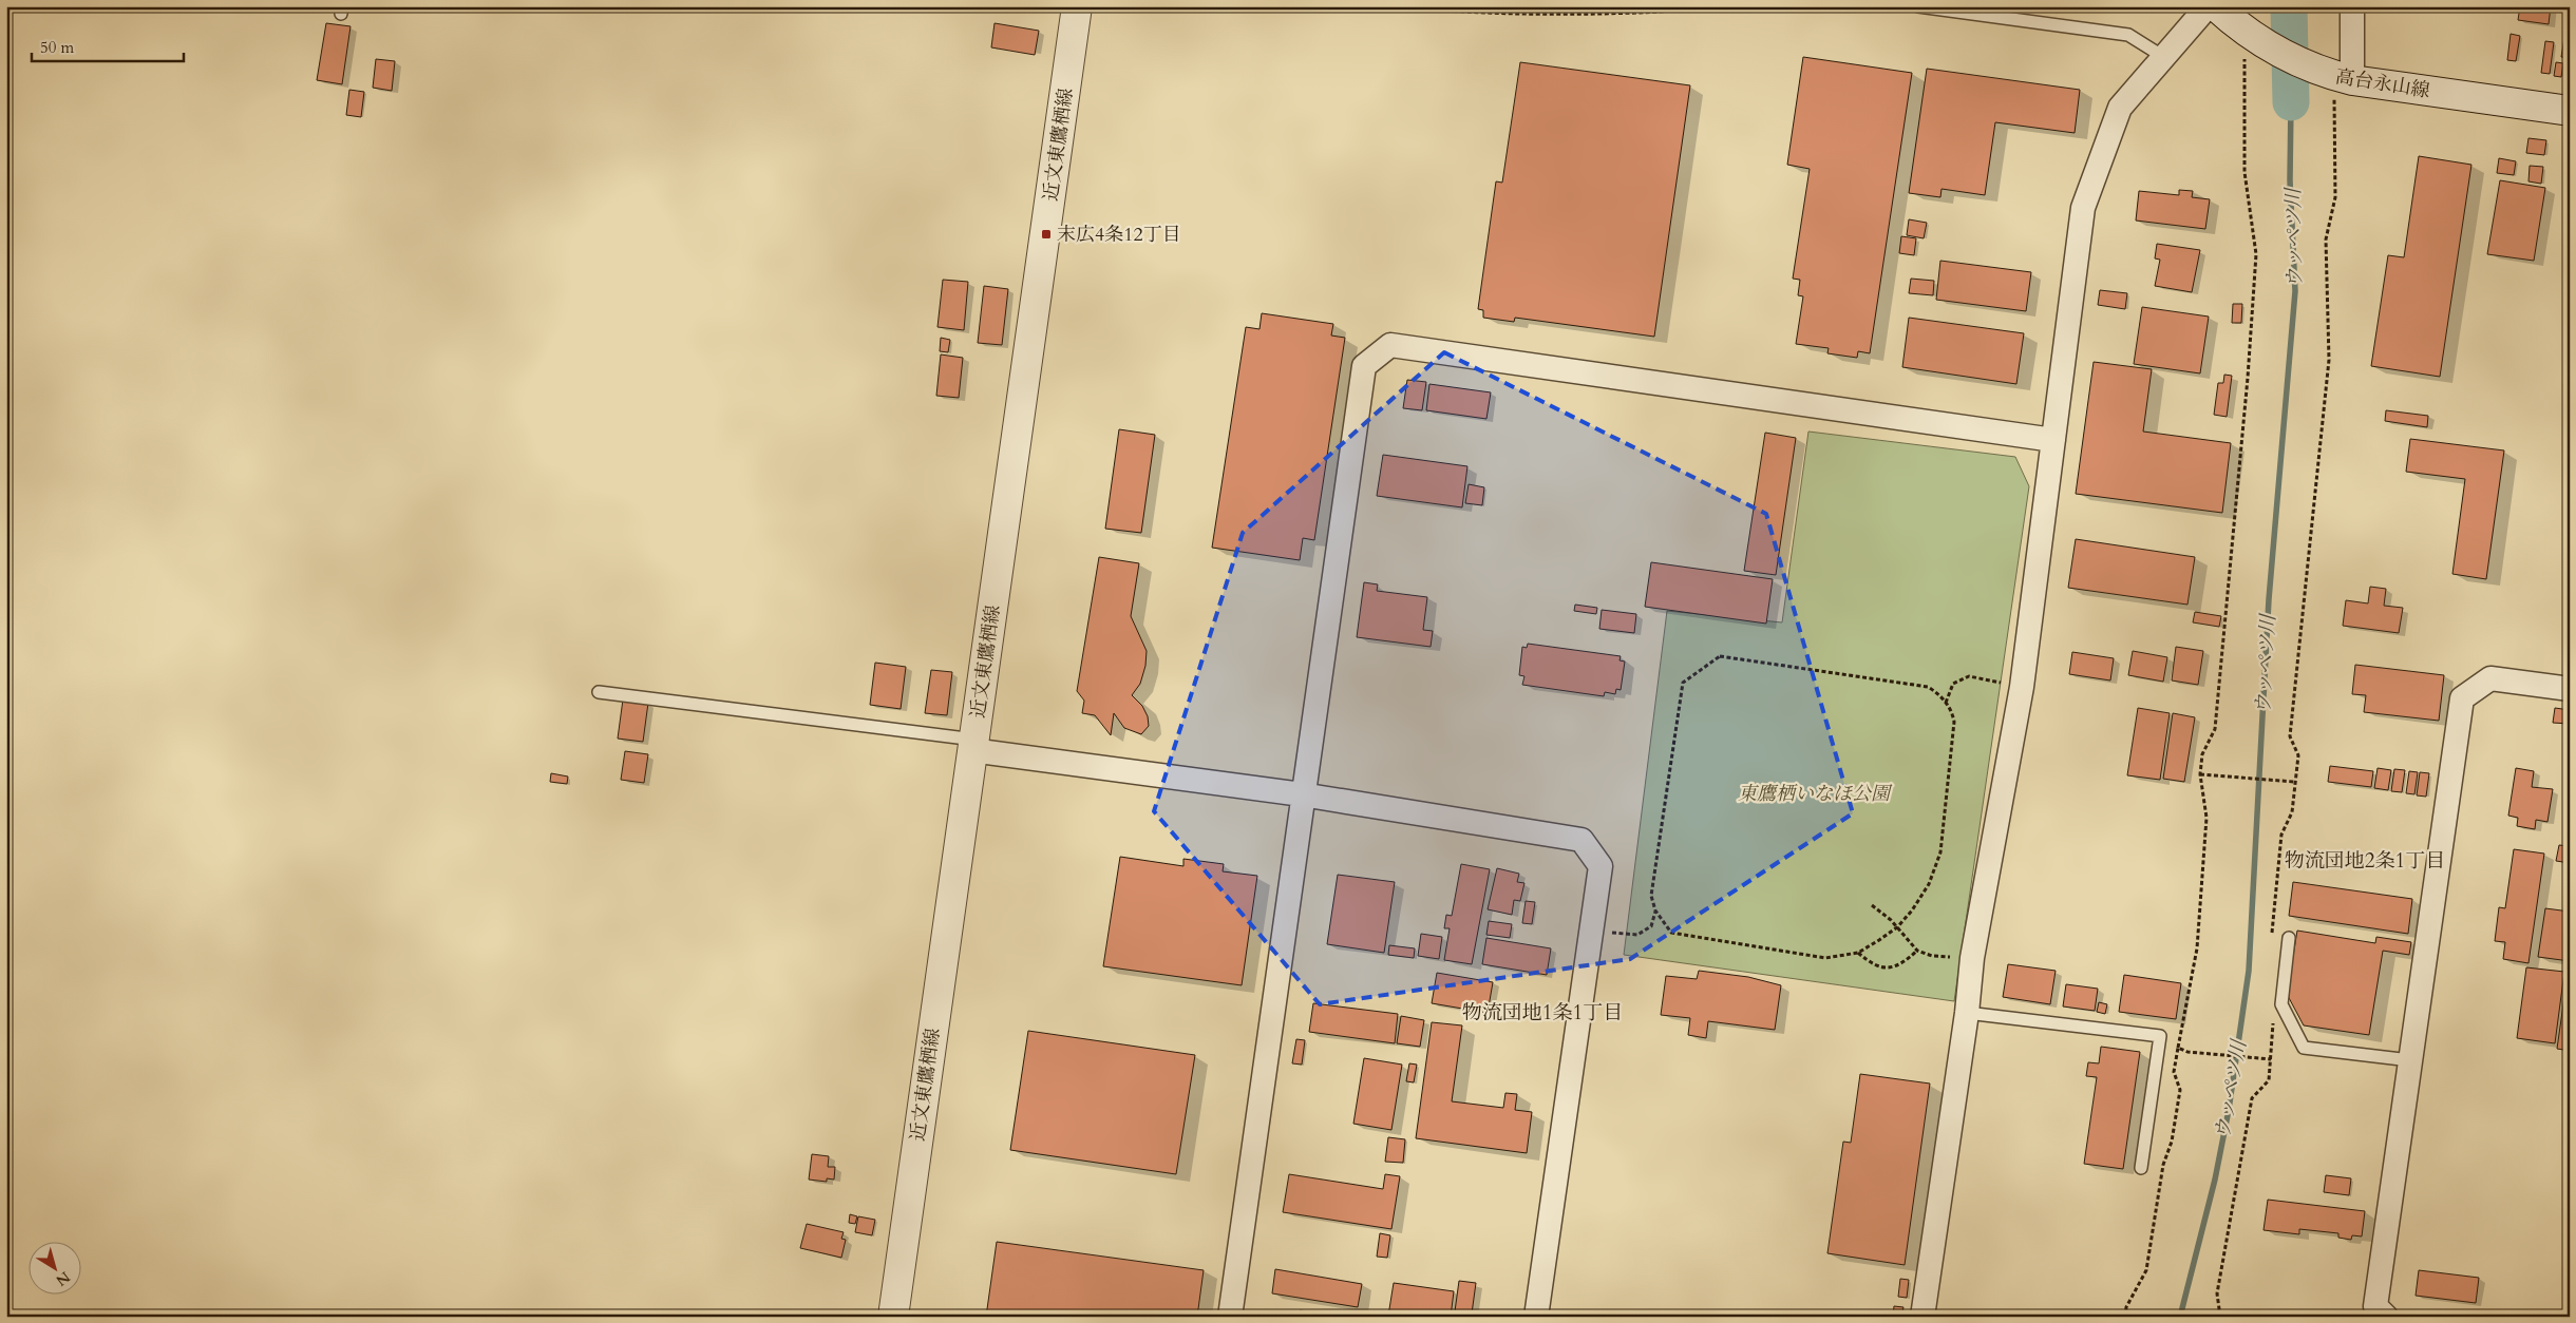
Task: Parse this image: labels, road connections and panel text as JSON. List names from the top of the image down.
{
  "streets": {
    "street": ["高台永山線", "近文東鷹栖線"]
  },
  "districts": ["物流団地2条1丁目", "物流団地1条1丁目"],
  "water": ["ウッペツ川"],
  "parks": ["東鷹栖いなほ公園"],
  "places": {
    "transit": ["末広4条12丁目"]
  },
  "scale_bar": "50 m",
  "north": "bottom right"
}
